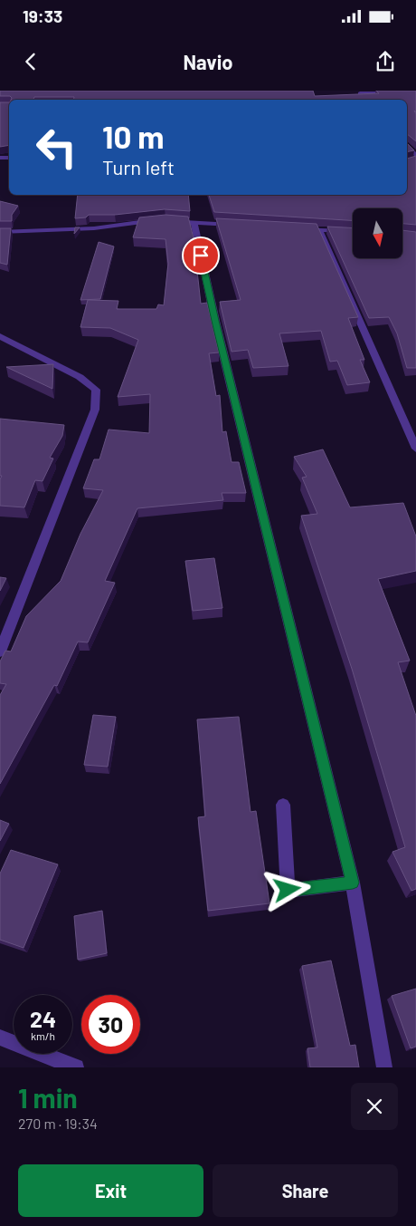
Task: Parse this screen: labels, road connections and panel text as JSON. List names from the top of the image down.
{
  "north": "bottom",
  "page": {
    "status": "19:33",
    "header": "Navio",
    "turn": ["10 m", "Turn left"],
    "speed": "24 km/h",
    "limit": "30",
    "heading": ["1 min", "270 m · 19:34"],
    "buttons": ["Exit", "Share"]
  }
}
